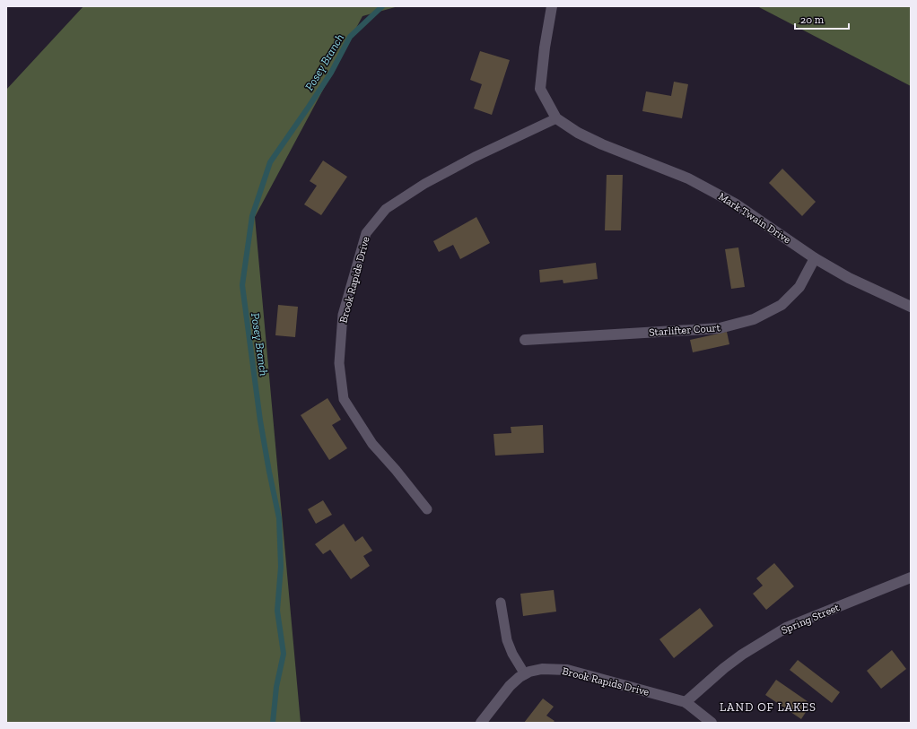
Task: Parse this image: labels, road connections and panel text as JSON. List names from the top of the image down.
{
  "streets": {
    "street": [
      "Mark Twain Drive",
      "Brook Rapids Drive",
      "Starlifter Court",
      "Spring Street"
    ]
  },
  "crossings": [
    ["Mark Twain Drive", "Brook Rapids Drive"],
    ["Mark Twain Drive", "Starlifter Court"],
    ["Brook Rapids Drive", "Spring Street"]
  ],
  "districts": ["LAND OF LAKES"],
  "water": ["Posey Branch"],
  "scale_bar": "20 m"
}
